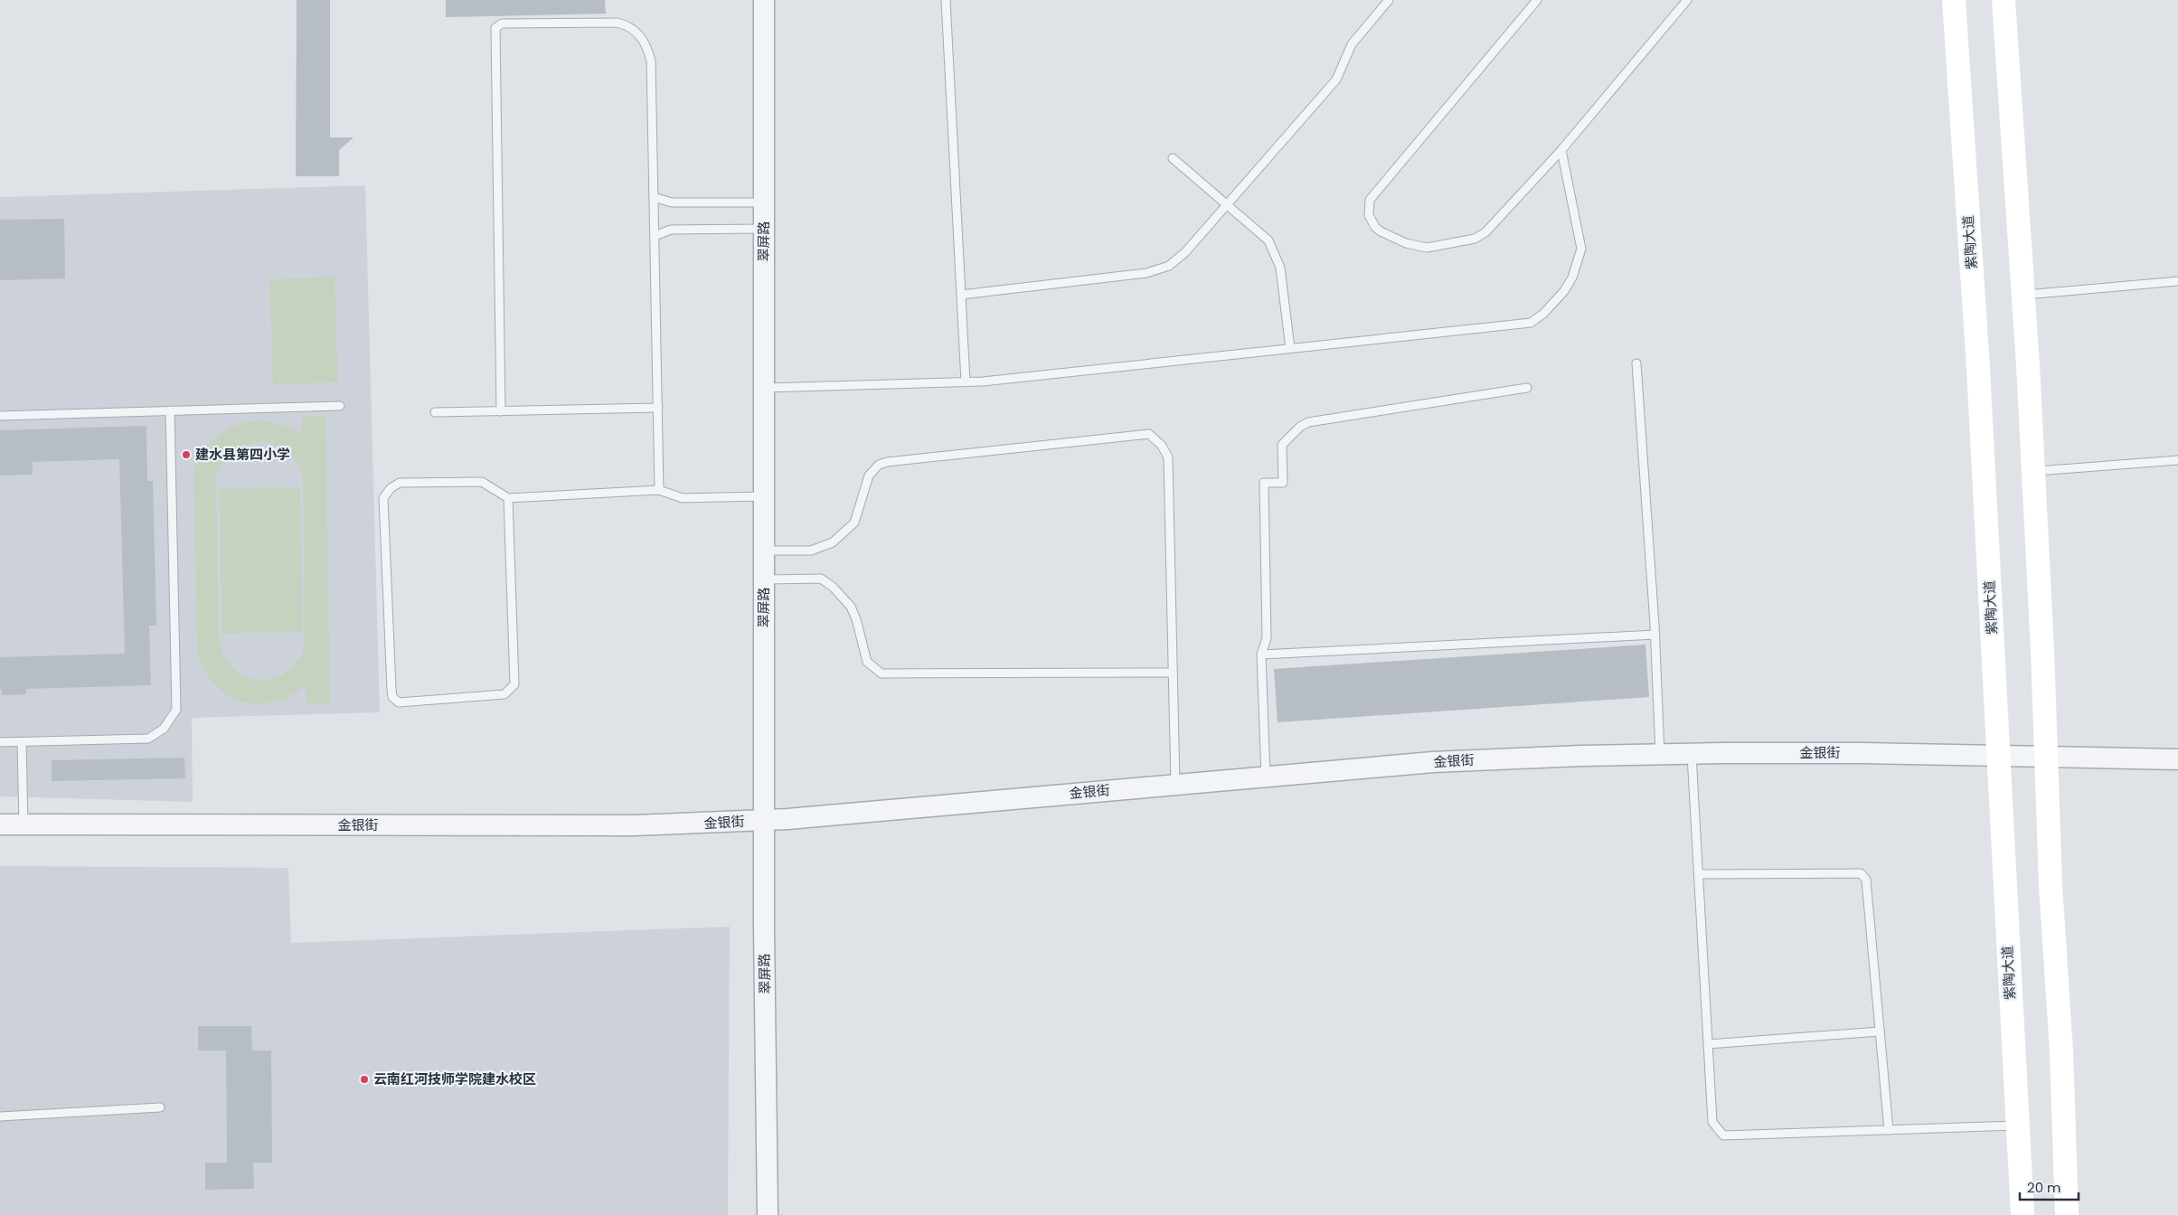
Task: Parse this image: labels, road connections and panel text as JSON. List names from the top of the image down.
{
  "streets": {
    "main road": ["紫陶大道"],
    "street": ["翠屏路", "金银街"]
  },
  "crossings": [
    ["翠屏路", "金银街"],
    ["紫陶大道", "金银街"]
  ],
  "places": ["建水县第四小学", "云南红河技师学院建水校区"],
  "scale_bar": "20 m"
}
